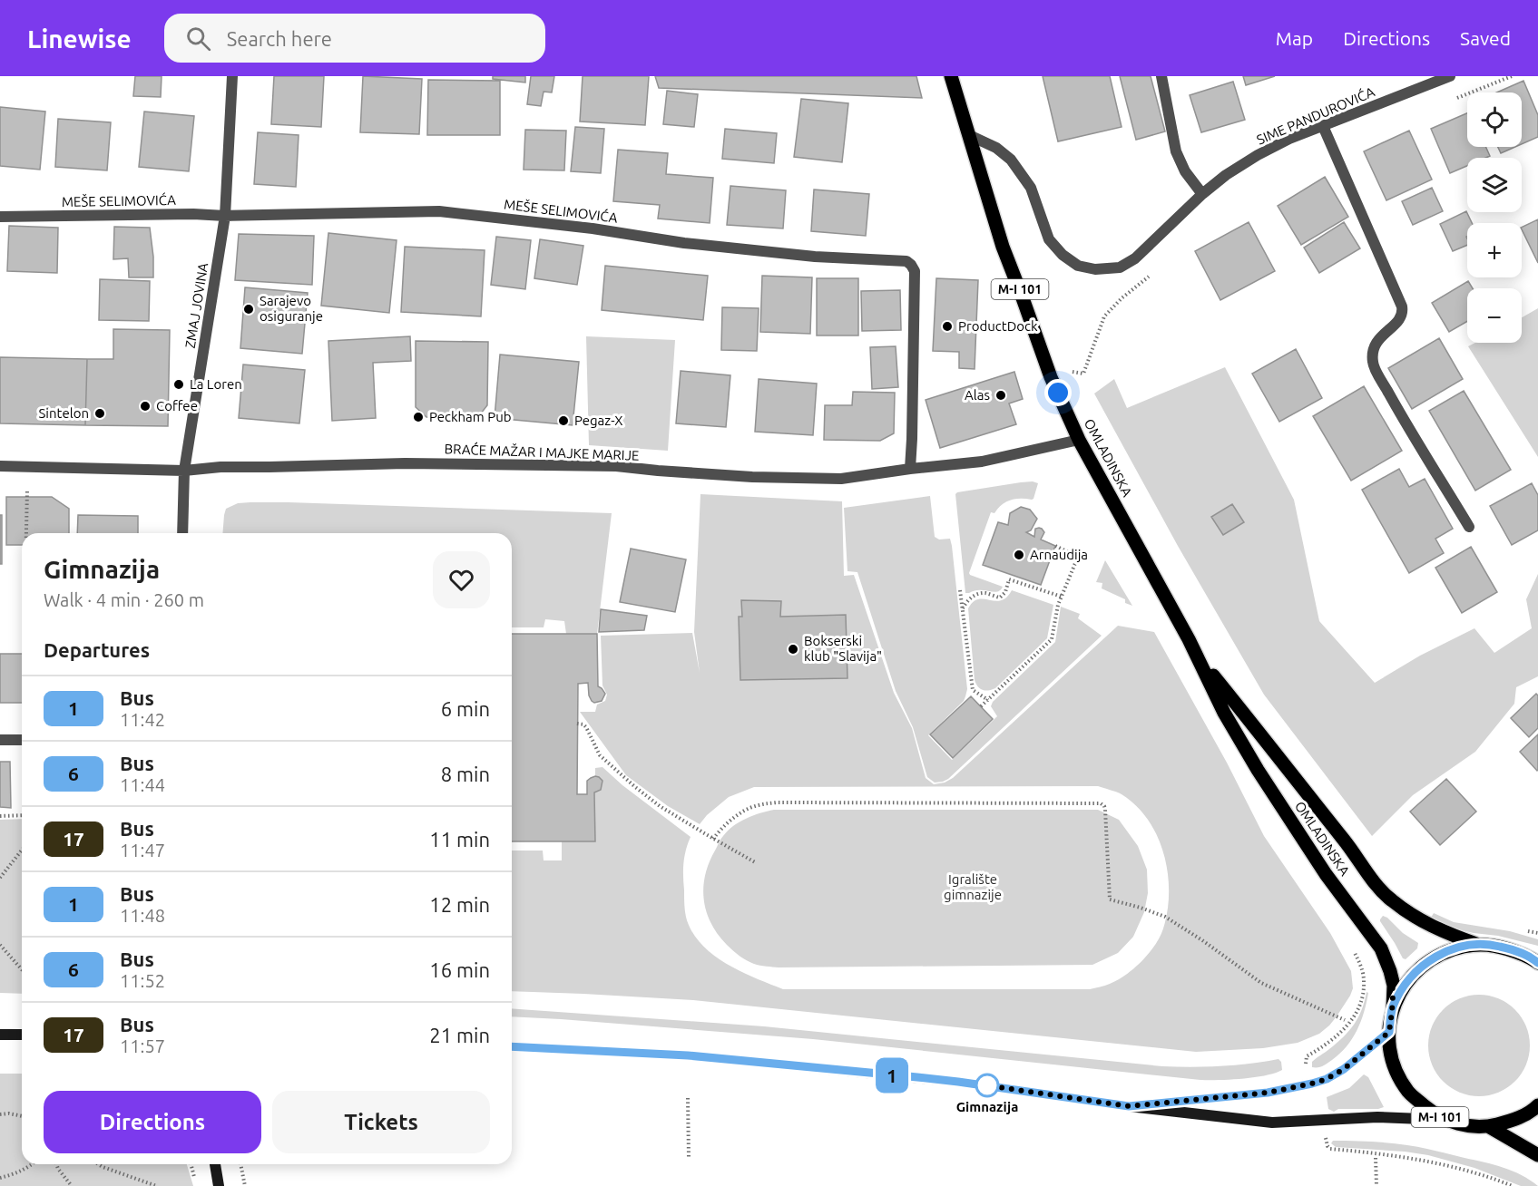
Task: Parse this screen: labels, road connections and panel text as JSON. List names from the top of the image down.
{
  "streets": {
    "main road": ["M-I 101", "OMLADINSKA"],
    "street": [
      "SIME PANDUROVIĆA",
      "MEŠE SELIMOVIĆA",
      "ZMAJ JOVINA",
      "BRAĆE MAŽAR I MAJKE MARIJE"
    ]
  },
  "crossings": [
    ["SIME PANDUROVIĆA", "OMLADINSKA"],
    ["MEŠE SELIMOVIĆA", "ZMAJ JOVINA"],
    ["MEŠE SELIMOVIĆA", "BRAĆE MAŽAR I MAJKE MARIJE"],
    ["M-I 101", "OMLADINSKA"],
    ["ZMAJ JOVINA", "BRAĆE MAŽAR I MAJKE MARIJE"],
    ["BRAĆE MAŽAR I MAJKE MARIJE", "OMLADINSKA"]
  ],
  "parks": ["Igralište gimnazije"],
  "places": [
    "Sarajevo osiguranje",
    "ProductDock",
    "La Loren",
    "Alas",
    "Coffee",
    "Sintelon",
    "Peckham Pub",
    "Pegaz-X",
    "Arnaudija",
    "Bokserski klub \"Slavija\"",
    "Gimnazija"
  ],
  "lines": ["bus line 1"],
  "page": {
    "header": "Linewise",
    "search": "Search here",
    "nav": ["Map", "Directions", "Saved"],
    "on_map": "1",
    "map_buttons": ["+", "−"],
    "heading": [
      ["Gimnazija", "Walk · 4 min · 260 m"],
      "Departures"
    ],
    "list": [
      {
        "mark": "1",
        "name": "Bus",
        "note": "11:42",
        "value": "6 min"
      },
      {
        "mark": "6",
        "name": "Bus",
        "note": "11:44",
        "value": "8 min"
      },
      {
        "mark": "17",
        "name": "Bus",
        "note": "11:47",
        "value": "11 min"
      },
      {
        "mark": "1",
        "name": "Bus",
        "note": "11:48",
        "value": "12 min"
      },
      {
        "mark": "6",
        "name": "Bus",
        "note": "11:52",
        "value": "16 min"
      },
      {
        "mark": "17",
        "name": "Bus",
        "note": "11:57",
        "value": "21 min"
      }
    ],
    "buttons": ["Directions", "Tickets"]
  }
}
